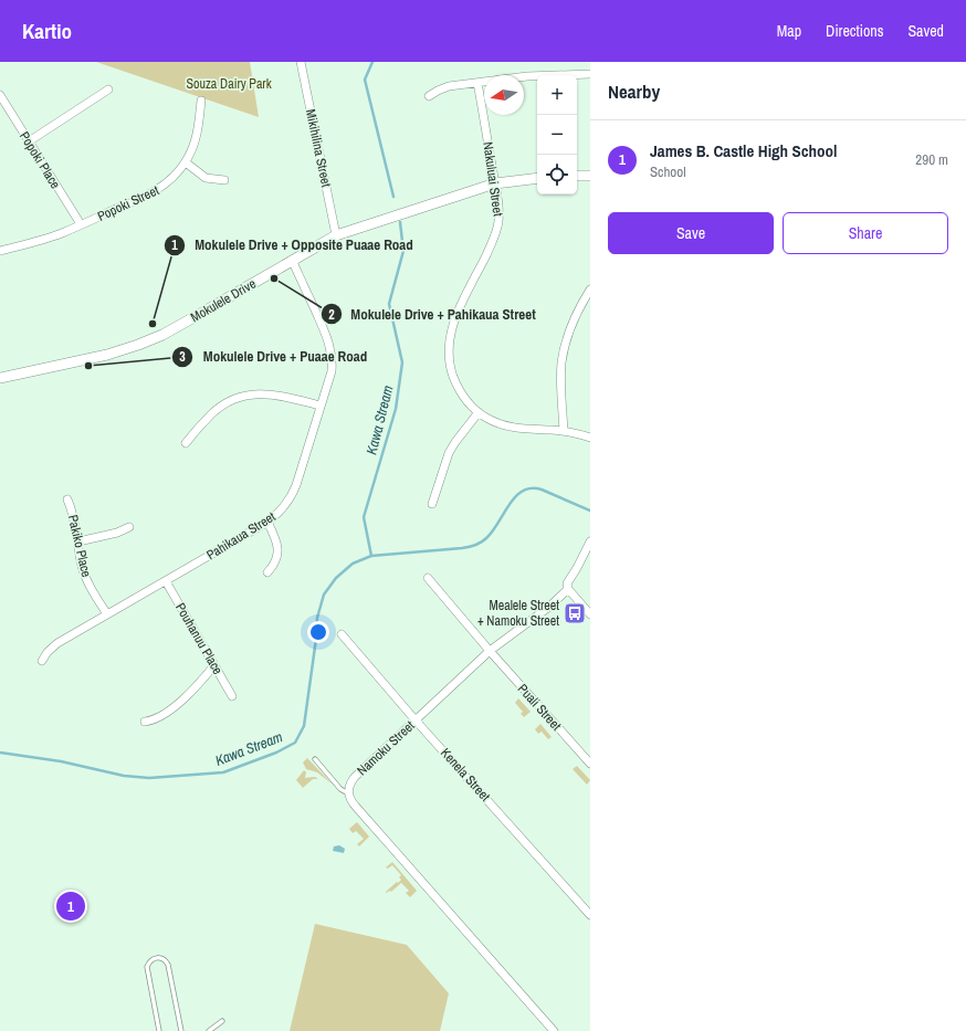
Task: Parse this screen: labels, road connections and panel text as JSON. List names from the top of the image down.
{
  "streets": {
    "street": [
      "Mikihilina Street",
      "Popoki Place",
      "Nakuluai Street",
      "Popoki Street",
      "Mokulele Drive",
      "Pahikaua Street",
      "Pakiko Place",
      "Pouhanuu Place",
      "Puali Street",
      "Namoku Street",
      "Kenela Street"
    ]
  },
  "crossings": [
    ["Mikihilina Street", "Mokulele Drive"],
    ["Popoki Place", "Popoki Street"],
    ["Nakuluai Street", "Mokulele Drive"],
    ["Mokulele Drive", "Pahikaua Street"],
    ["Pahikaua Street", "Pakiko Place"],
    ["Pahikaua Street", "Pouhanuu Place"],
    ["Puali Street", "Namoku Street"],
    ["Namoku Street", "Kenela Street"]
  ],
  "water": ["Kawa Stream"],
  "parks": ["Souza Dairy Park"],
  "places": {
    "other": ["Mokulele Drive + Pahikaua Street", "Mokulele Drive + Opposite Puaae Road", "Mokulele Drive + Puaae Road"],
    "bus stop": ["Mealele Street + Namoku Street"]
  },
  "north": "left",
  "page": {
    "header": "Kartio",
    "nav": ["Map", "Directions", "Saved"],
    "heading": "Nearby",
    "map_buttons": ["+", "−"],
    "list": [
      {
        "mark": "1",
        "name": "James B. Castle High School",
        "note": "School",
        "value": "290 m"
      }
    ],
    "buttons": ["Save", "Share"],
    "pins": "1"
  }
}
